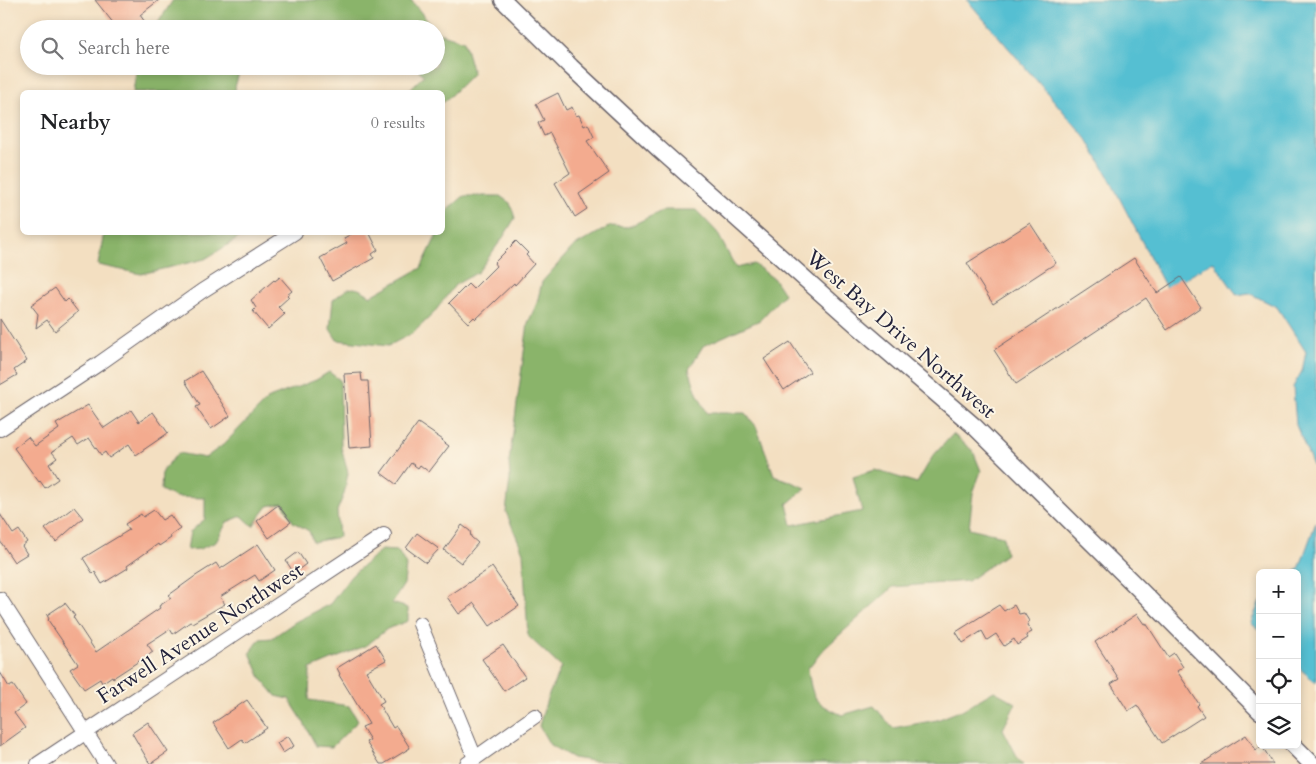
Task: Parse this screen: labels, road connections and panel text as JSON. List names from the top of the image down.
{
  "streets": {
    "street": ["West Bay Drive Northwest", "Farwell Avenue Northwest"]
  },
  "page": {
    "search": "Search here",
    "heading": ["Nearby", "0 results"],
    "map_buttons": ["+", "−"]
  }
}
